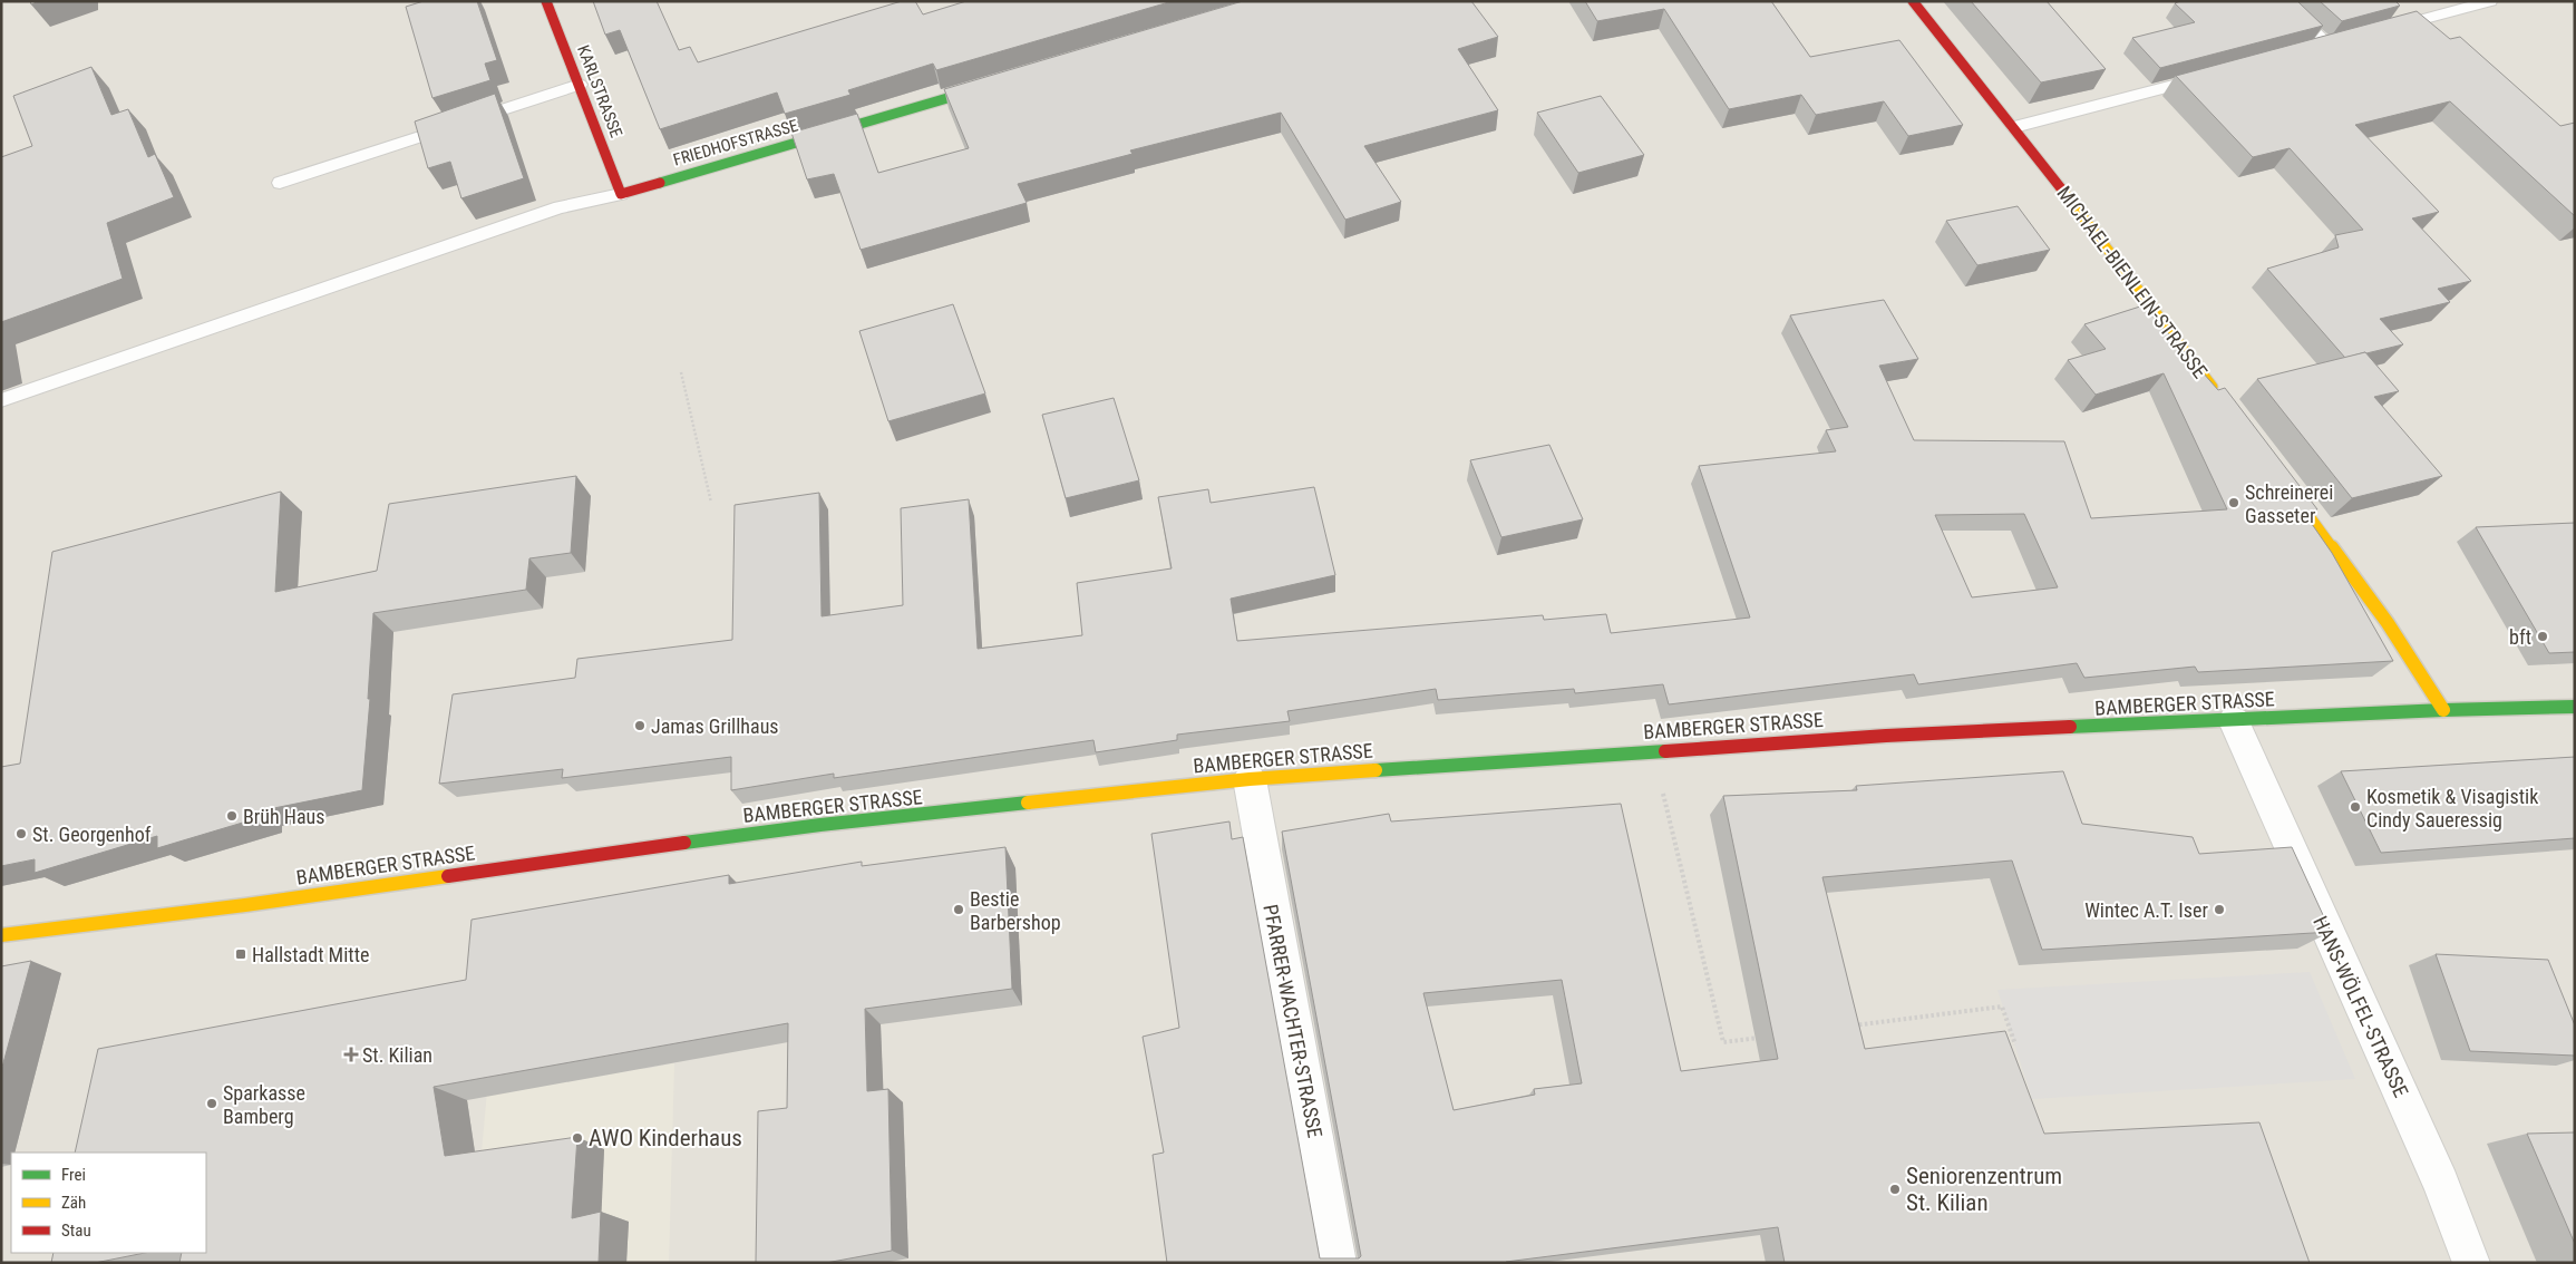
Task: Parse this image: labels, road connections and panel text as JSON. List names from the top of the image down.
{
  "streets": {
    "main road": [
      "KARLSTRASSE",
      "FRIEDHOFSTRASSE",
      "MICHAEL-BIENLEIN-STRASSE",
      "BAMBERGER STRASSE"
    ],
    "street": ["HANS-WÖLFEL-STRASSE", "PFARRER-WACHTER-STRASSE"]
  },
  "crossings": [
    ["KARLSTRASSE", "FRIEDHOFSTRASSE"],
    ["BAMBERGER STRASSE", "HANS-WÖLFEL-STRASSE"],
    ["BAMBERGER STRASSE", "PFARRER-WACHTER-STRASSE"]
  ],
  "places": {
    "other": [
      "Schreinerei Gasseter",
      "bft",
      "Jamas Grillhaus",
      "Kosmetik & Visagistik Cindy Saueressig",
      "Brüh Haus",
      "St. Georgenhof",
      "Bestie Barbershop",
      "Wintec A.T. Iser",
      "Sparkasse Bamberg",
      "AWO Kinderhaus",
      "Seniorenzentrum St. Kilian"
    ],
    "transit": ["Hallstadt Mitte"],
    "health": ["St. Kilian"]
  },
  "legend": ["Frei", "Zäh", "Stau"]
}
